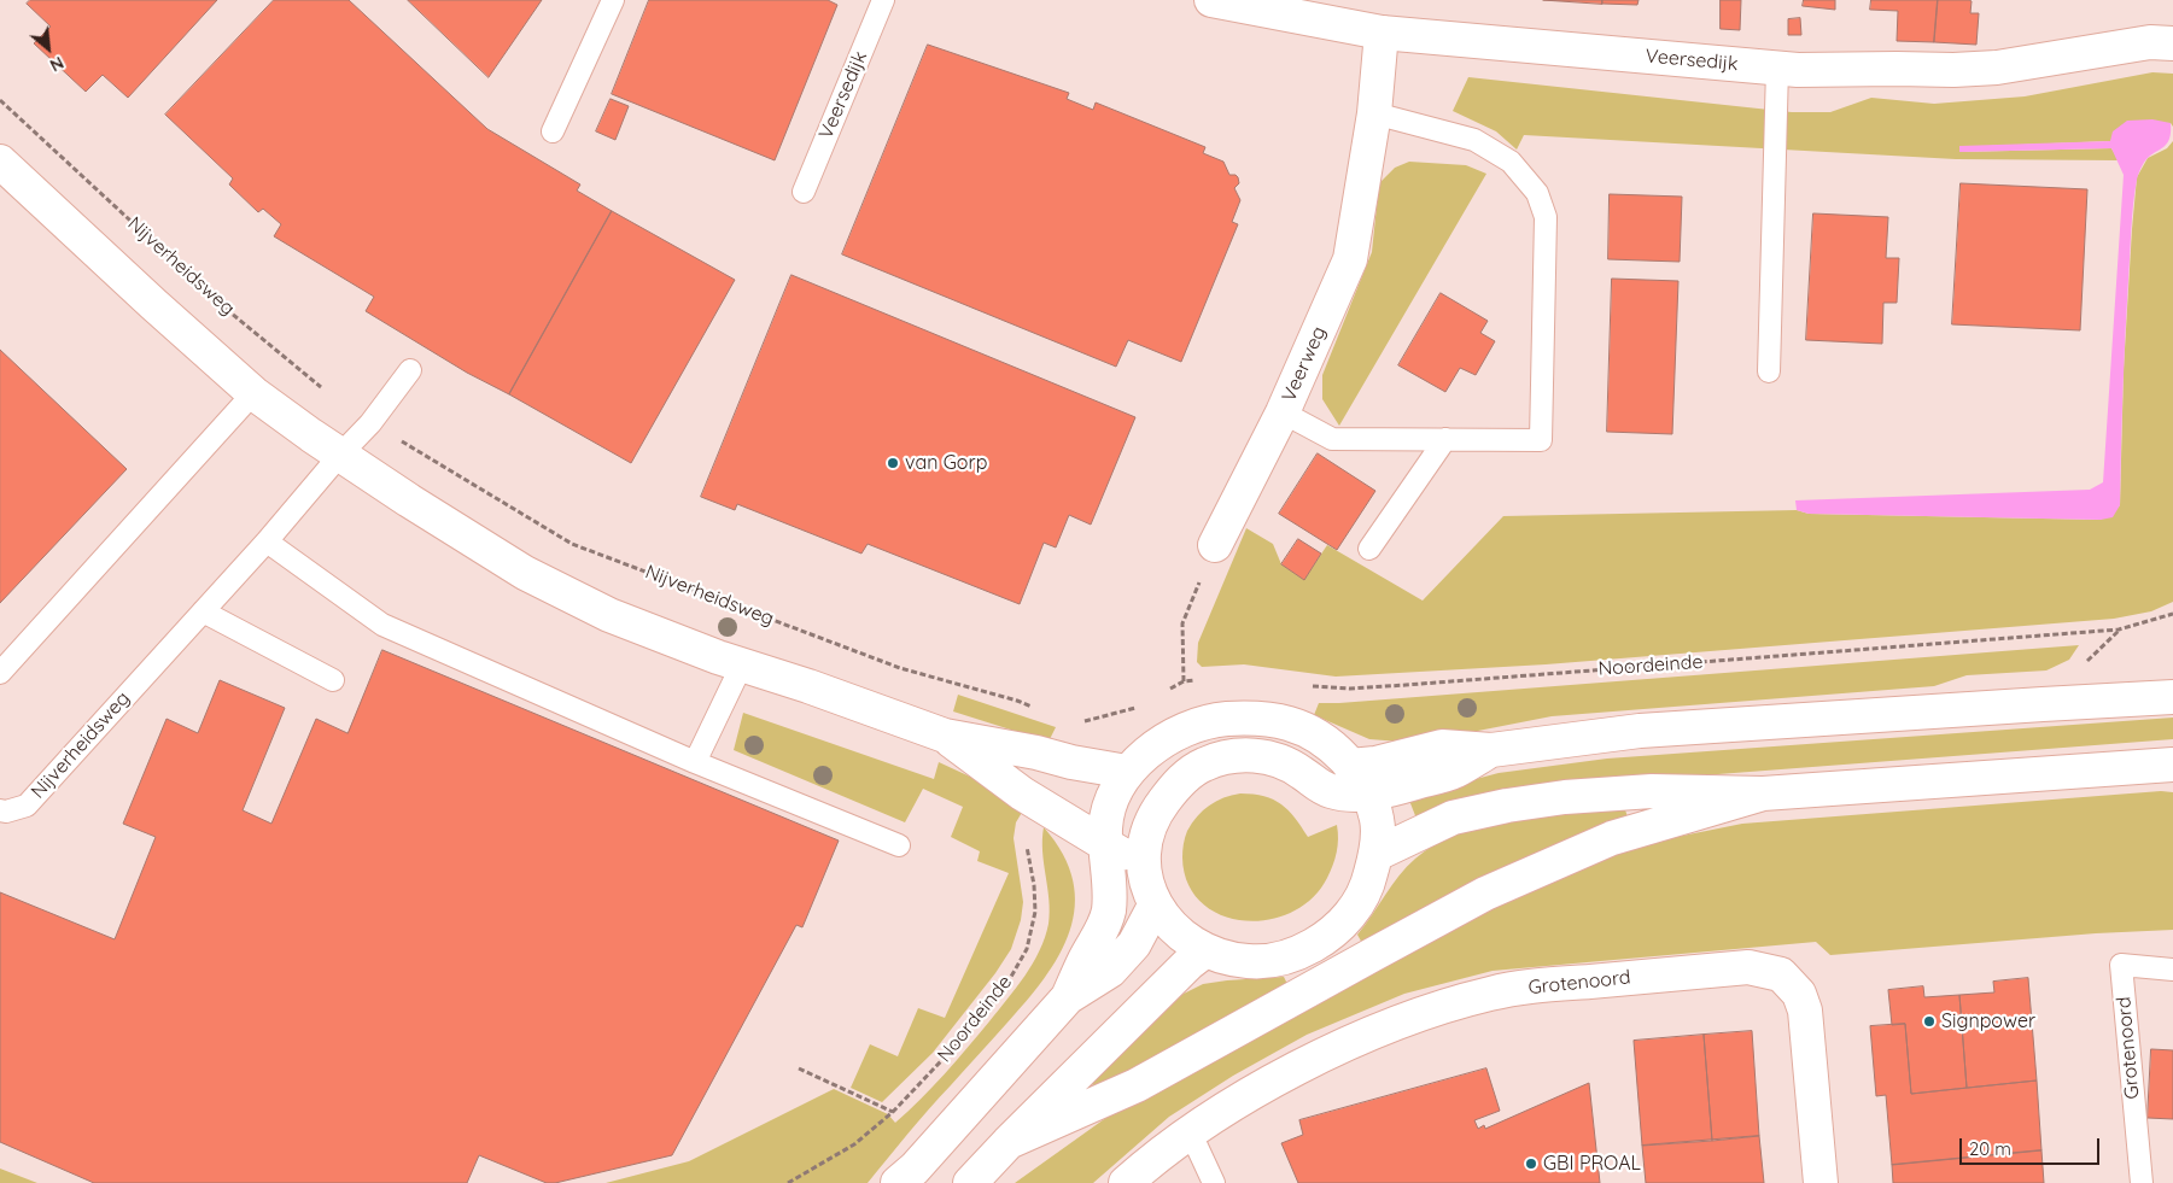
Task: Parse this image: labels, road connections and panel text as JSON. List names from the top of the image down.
{
  "streets": {
    "main road": ["Veersedijk", "Veerweg", "Grotenoord"],
    "lane": ["Nijverheidsweg"],
    "path": ["Noordeinde"]
  },
  "crossings": [
    ["Veersedijk", "Veerweg"]
  ],
  "places": ["van Gorp", "Signpower", "GBI PROAL"],
  "scale_bar": "20 m",
  "north": "bottom right"
}
